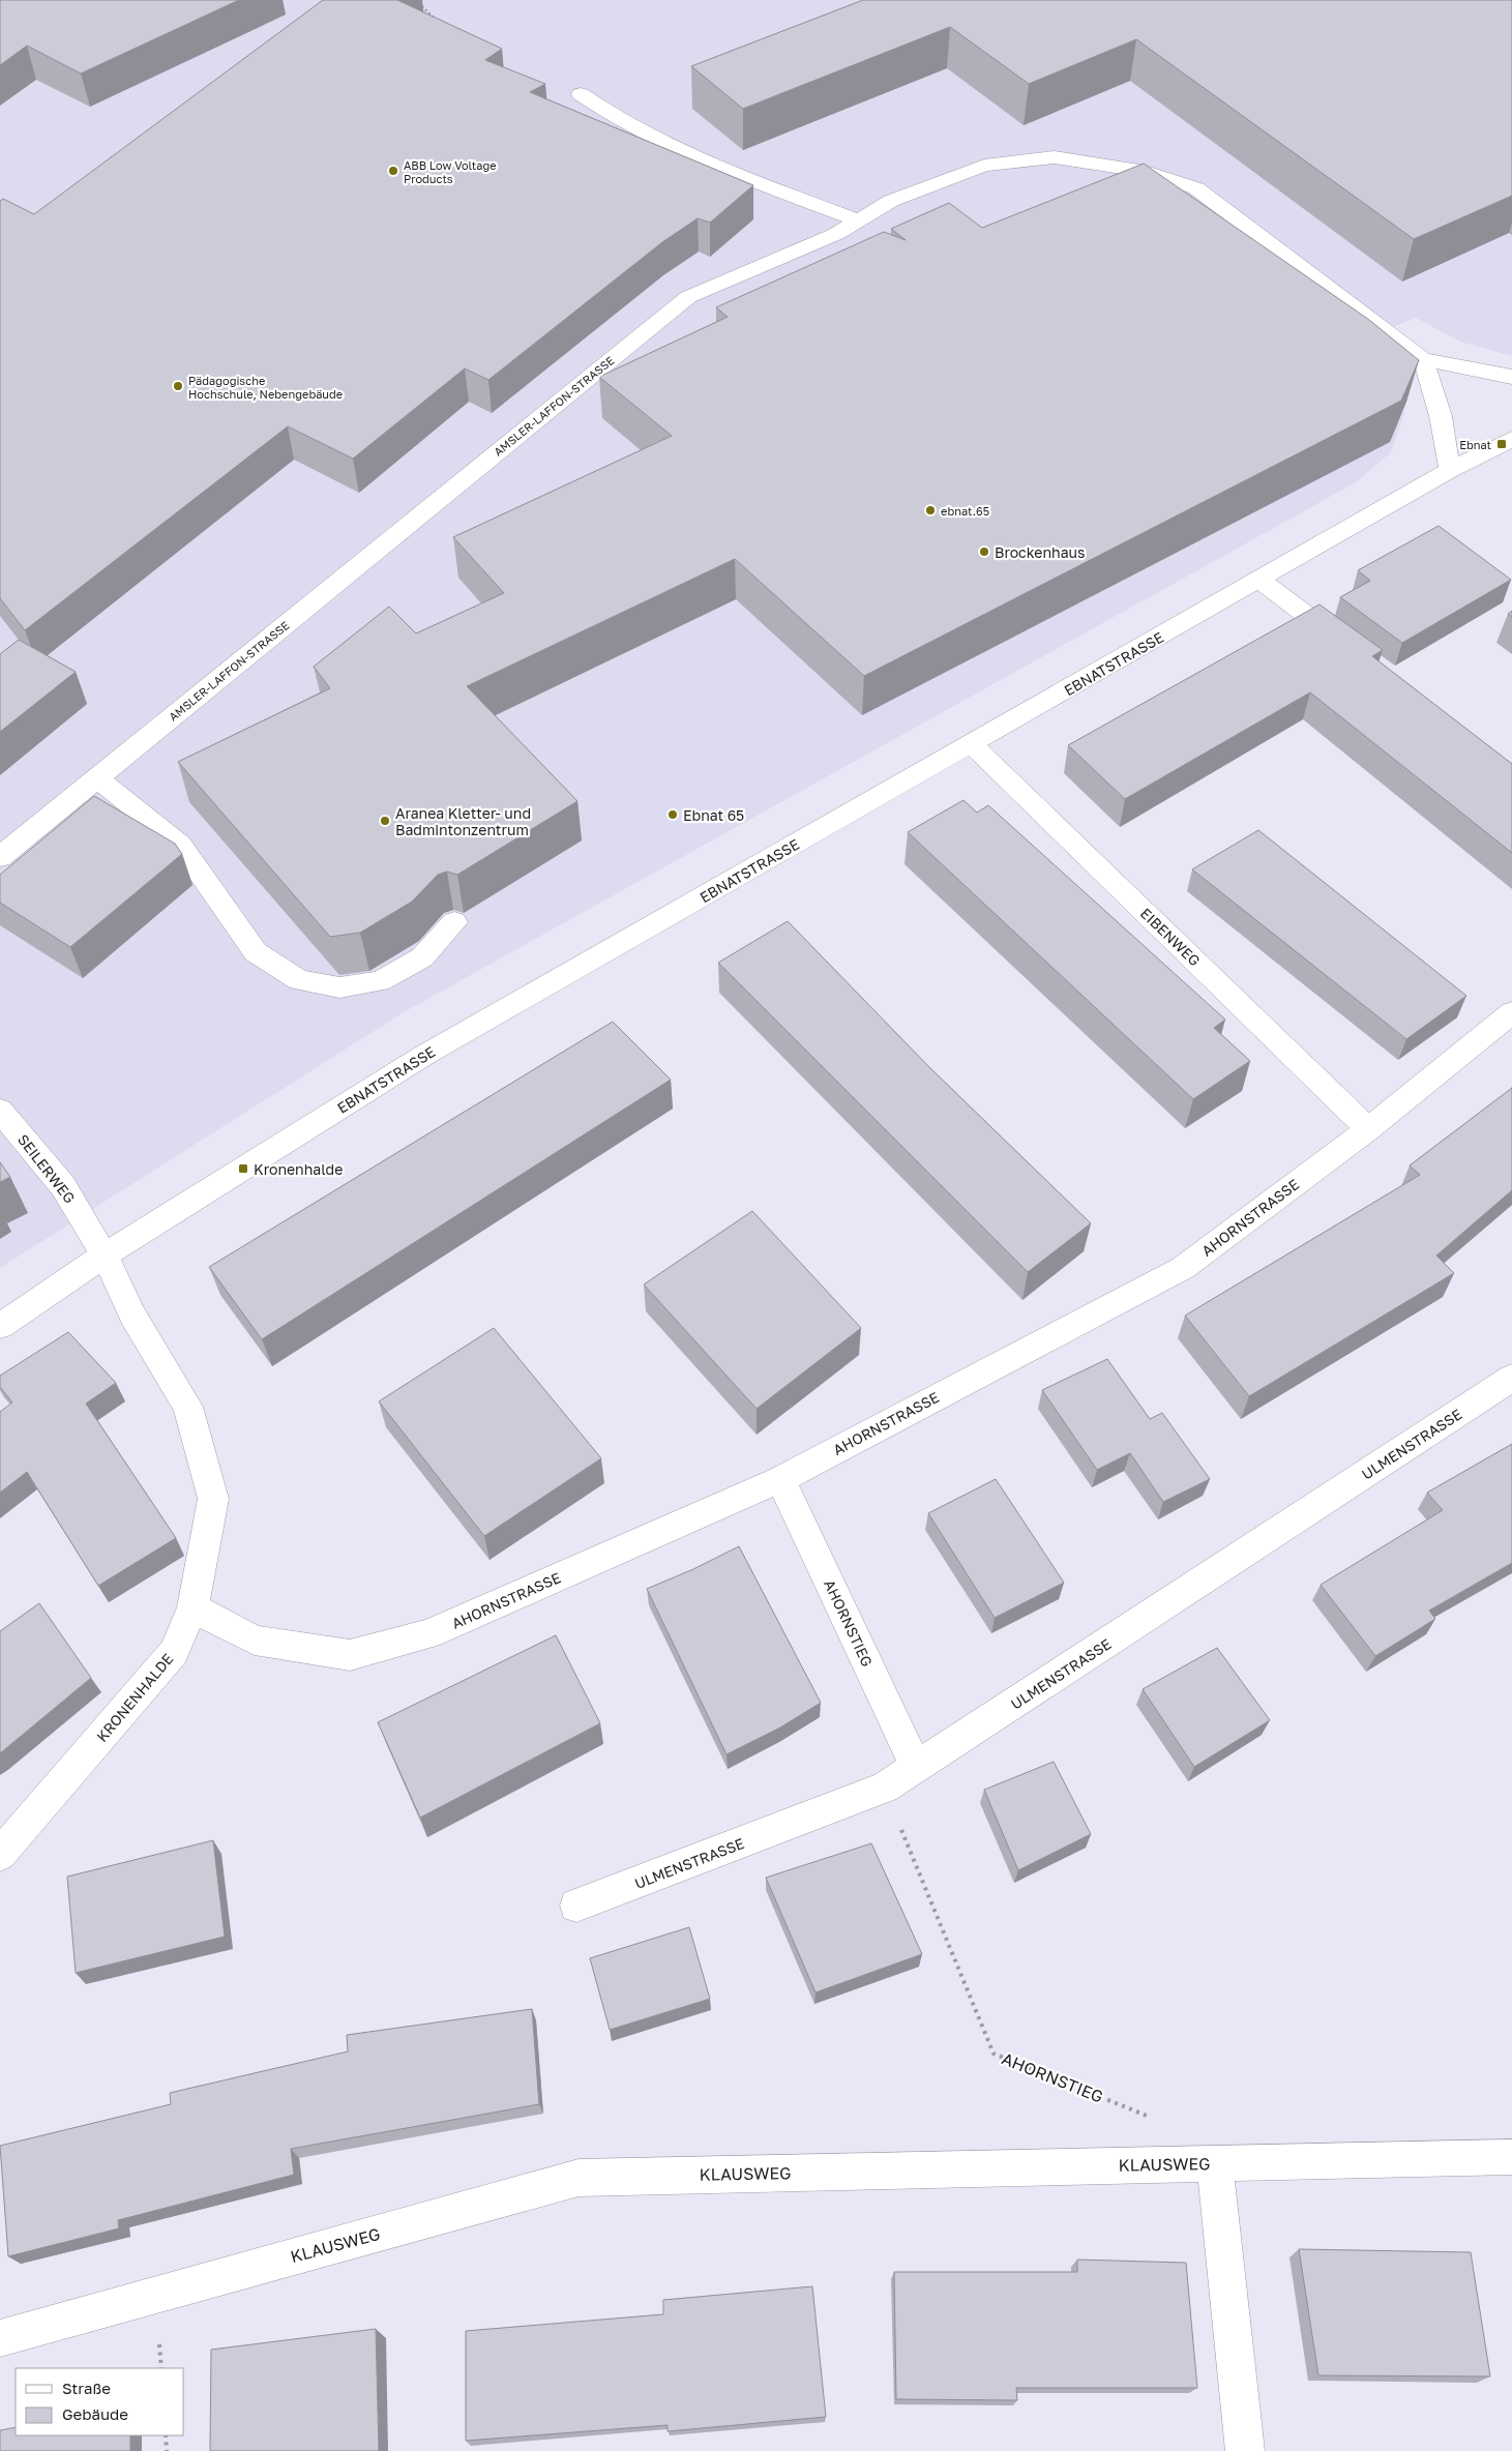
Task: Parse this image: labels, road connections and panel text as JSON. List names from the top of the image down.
{
  "streets": {
    "street": [
      "AMSLER-LAFFON-STRASSE",
      "EBNATSTRASSE",
      "EIBENWEG",
      "SEILERWEG",
      "AHORNSTRASSE",
      "ULMENSTRASSE",
      "AHORNSTIEG",
      "KRONENHALDE",
      "KLAUSWEG"
    ]
  },
  "crossings": [
    ["EBNATSTRASSE", "EIBENWEG"],
    ["EBNATSTRASSE", "SEILERWEG"],
    ["EBNATSTRASSE", "KRONENHALDE"],
    ["EIBENWEG", "AHORNSTRASSE"],
    ["SEILERWEG", "KRONENHALDE"],
    ["AHORNSTRASSE", "AHORNSTIEG"],
    ["AHORNSTRASSE", "KRONENHALDE"],
    ["ULMENSTRASSE", "AHORNSTIEG"]
  ],
  "places": {
    "other": [
      "ABB Low Voltage Products",
      "Pädagogische Hochschule, Nebengebäude",
      "ebnat.65",
      "Brockenhaus",
      "Ebnat 65",
      "Aranea Kletter- und Badmintonzentrum"
    ],
    "transit": ["Ebnat", "Kronenhalde"]
  },
  "legend": ["Straße", "Gebäude"]
}
